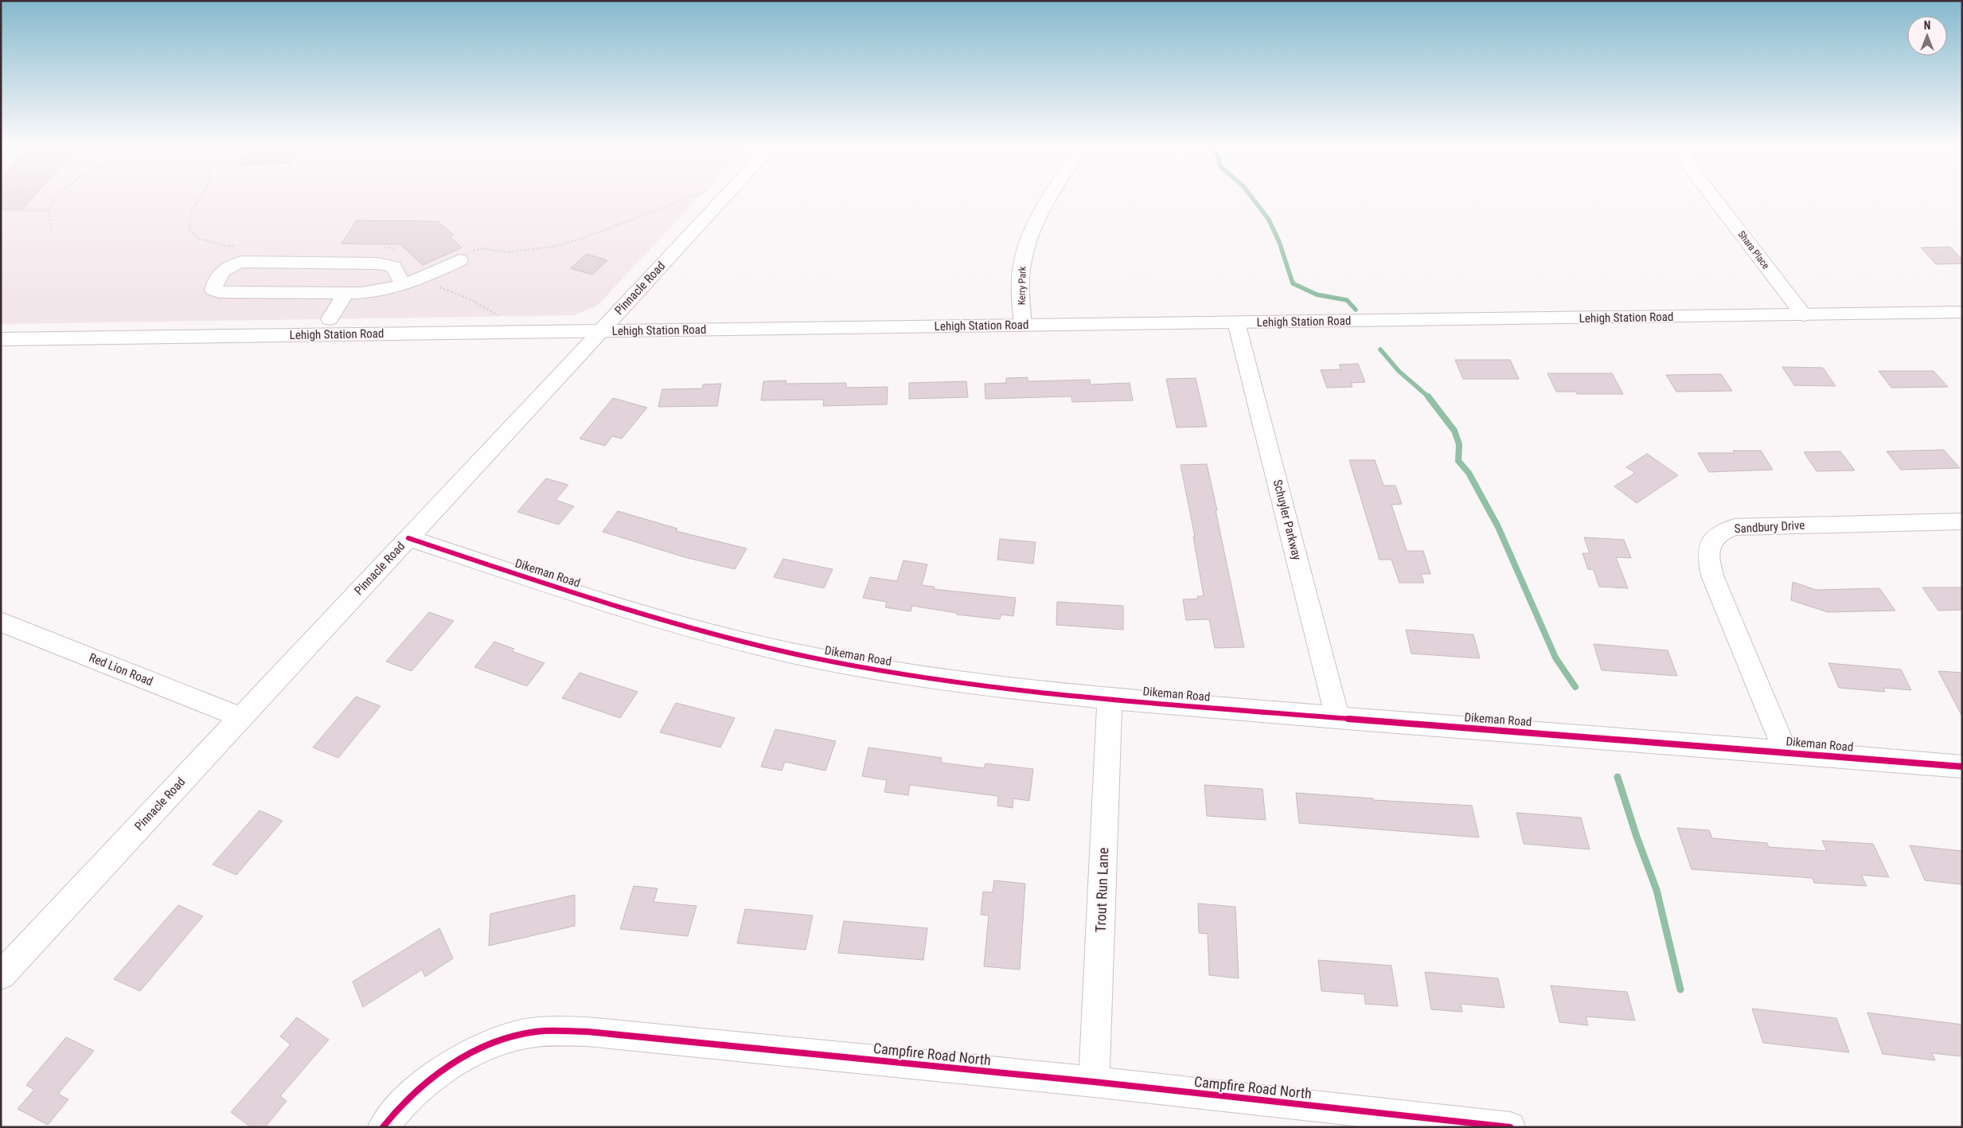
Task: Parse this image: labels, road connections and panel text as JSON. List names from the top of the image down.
{
  "streets": {
    "street": [
      "Shara Place",
      "Kerry Park",
      "Pinnacle Road",
      "Lehigh Station Road",
      "Schuyler Parkway",
      "Sandbury Drive",
      "Dikeman Road",
      "Red Lion Road",
      "Trout Run Lane",
      "Campfire Road North"
    ]
  },
  "crossings": [
    ["Shara Place", "Lehigh Station Road"],
    ["Kerry Park", "Lehigh Station Road"],
    ["Pinnacle Road", "Lehigh Station Road"],
    ["Pinnacle Road", "Dikeman Road"],
    ["Pinnacle Road", "Red Lion Road"],
    ["Lehigh Station Road", "Schuyler Parkway"],
    ["Schuyler Parkway", "Dikeman Road"],
    ["Sandbury Drive", "Dikeman Road"],
    ["Dikeman Road", "Trout Run Lane"],
    ["Trout Run Lane", "Campfire Road North"]
  ],
  "north": "top"
}
